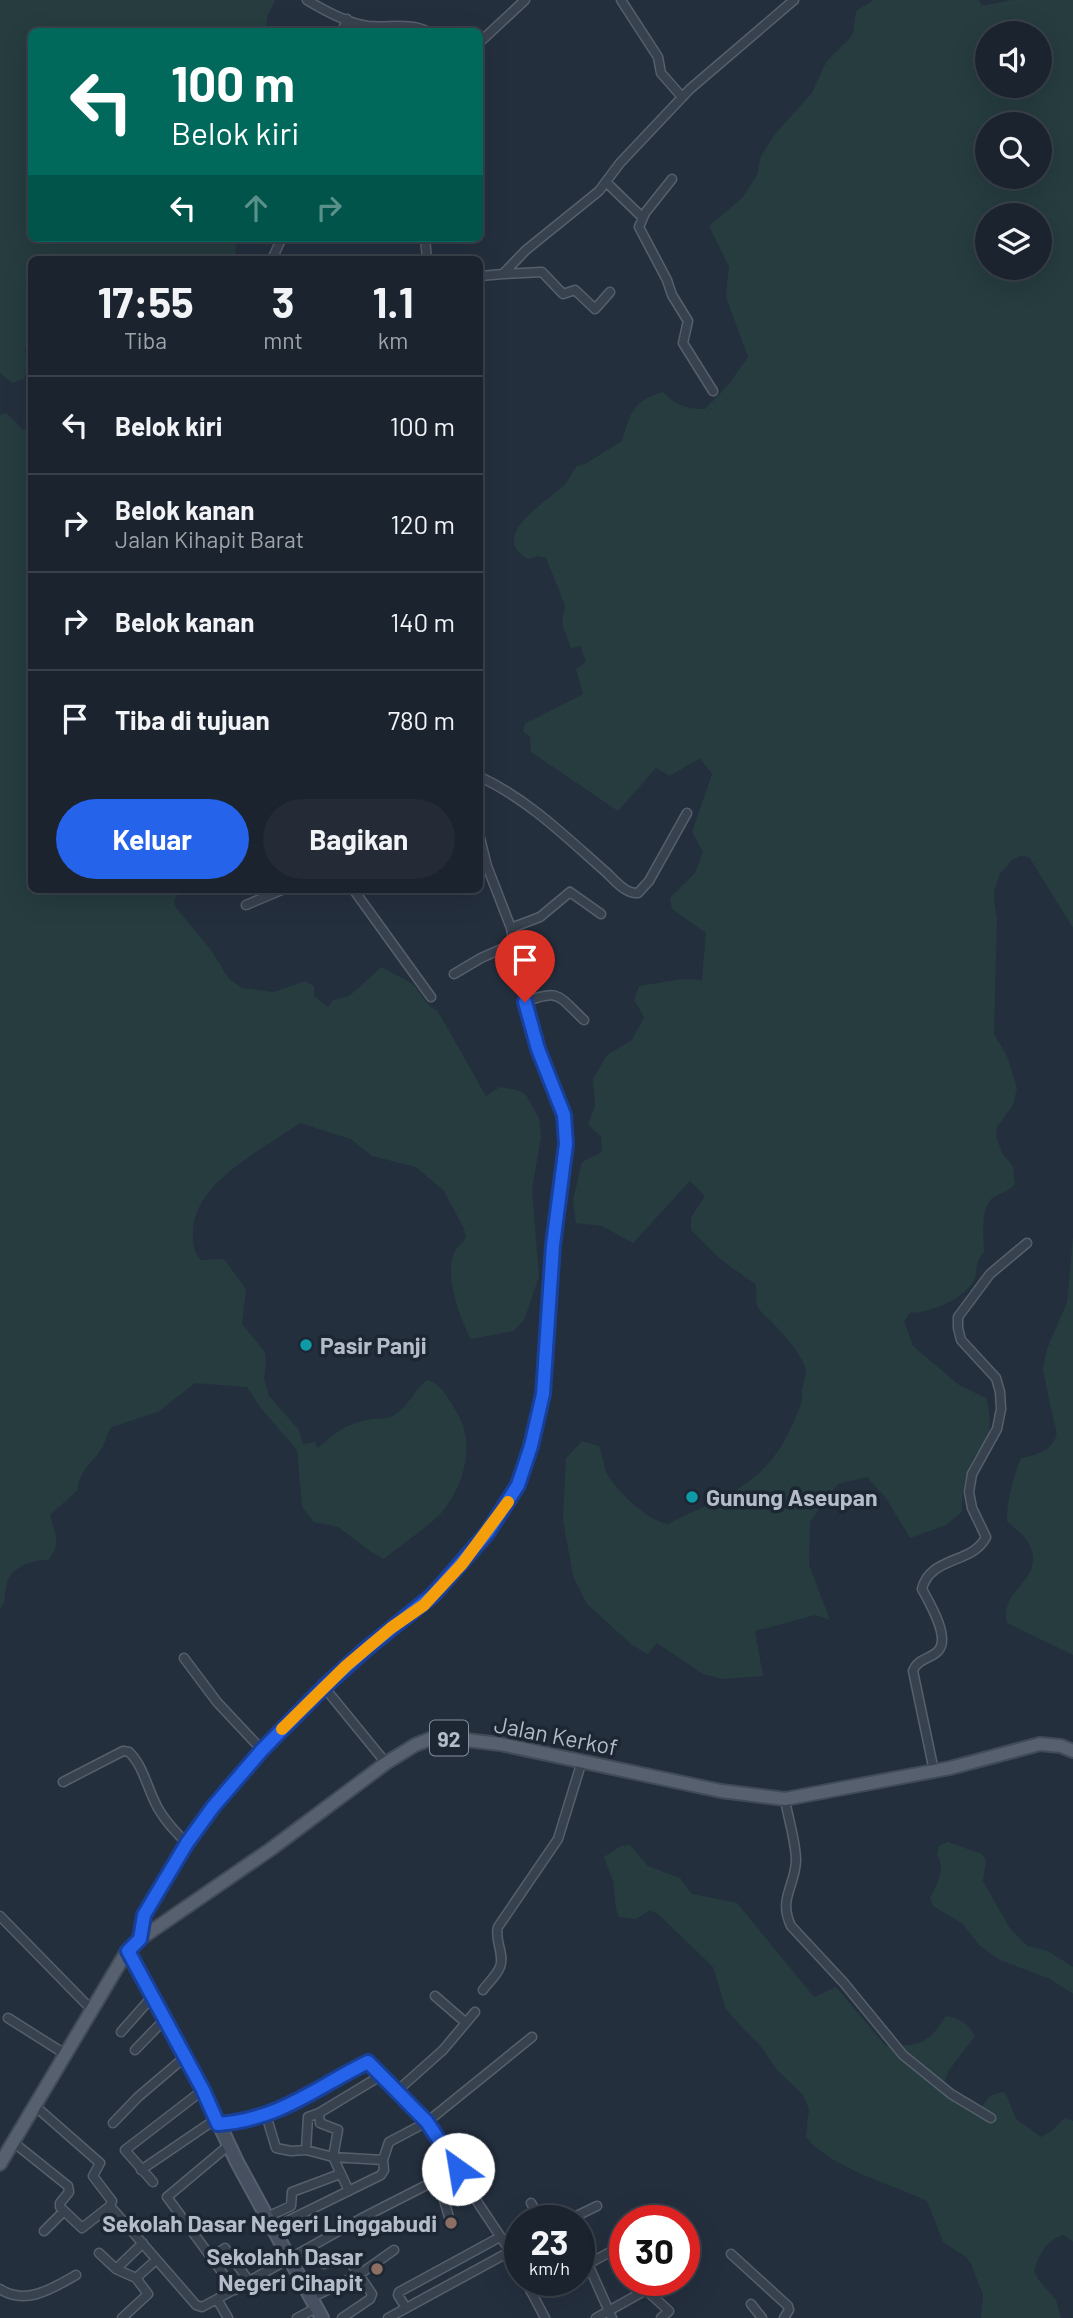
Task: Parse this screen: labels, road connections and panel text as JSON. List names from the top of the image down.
{
  "streets": {
    "main road": ["Jalan Kerkof", "92"]
  },
  "places": [
    "Pasir Panji",
    "Gunung Aseupan",
    "Sekolah Dasar Negeri Linggabudi",
    "Sekolahh Dasar Negeri Cihapit"
  ],
  "page": {
    "turn": ["100 m", "Belok kiri"],
    "eta": [
      "17:55",
      "Tiba",
      "3",
      "mnt",
      "1.1",
      "km"
    ],
    "list": [
      {
        "name": "Belok kiri",
        "value": "100 m"
      },
      {
        "name": "Belok kanan",
        "note": "Jalan Kihapit Barat",
        "value": "120 m"
      },
      {
        "name": "Belok kanan",
        "value": "140 m"
      },
      {
        "name": "Tiba di tujuan",
        "value": "780 m"
      }
    ],
    "buttons": ["Keluar", "Bagikan"],
    "speed": "23 km/h",
    "limit": "30"
  }
}
